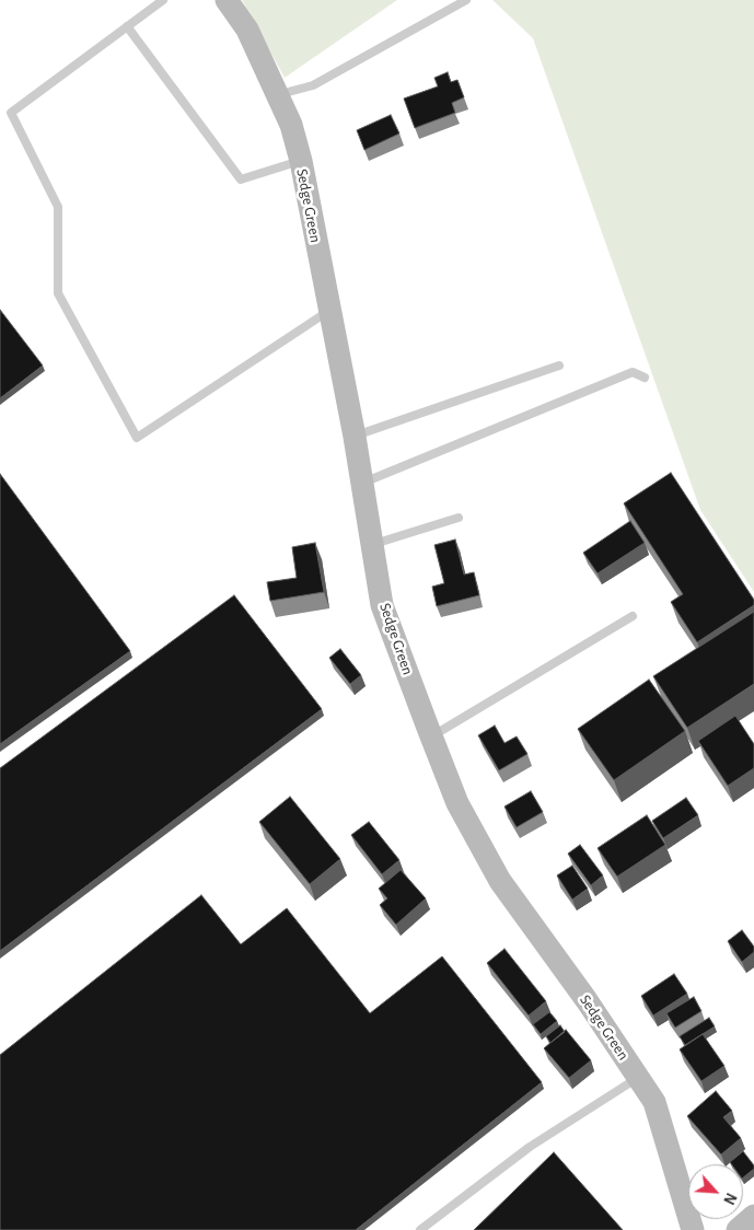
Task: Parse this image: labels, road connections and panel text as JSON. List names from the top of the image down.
{
  "streets": {
    "street": ["Sedge Green"]
  },
  "north": "bottom right"
}
